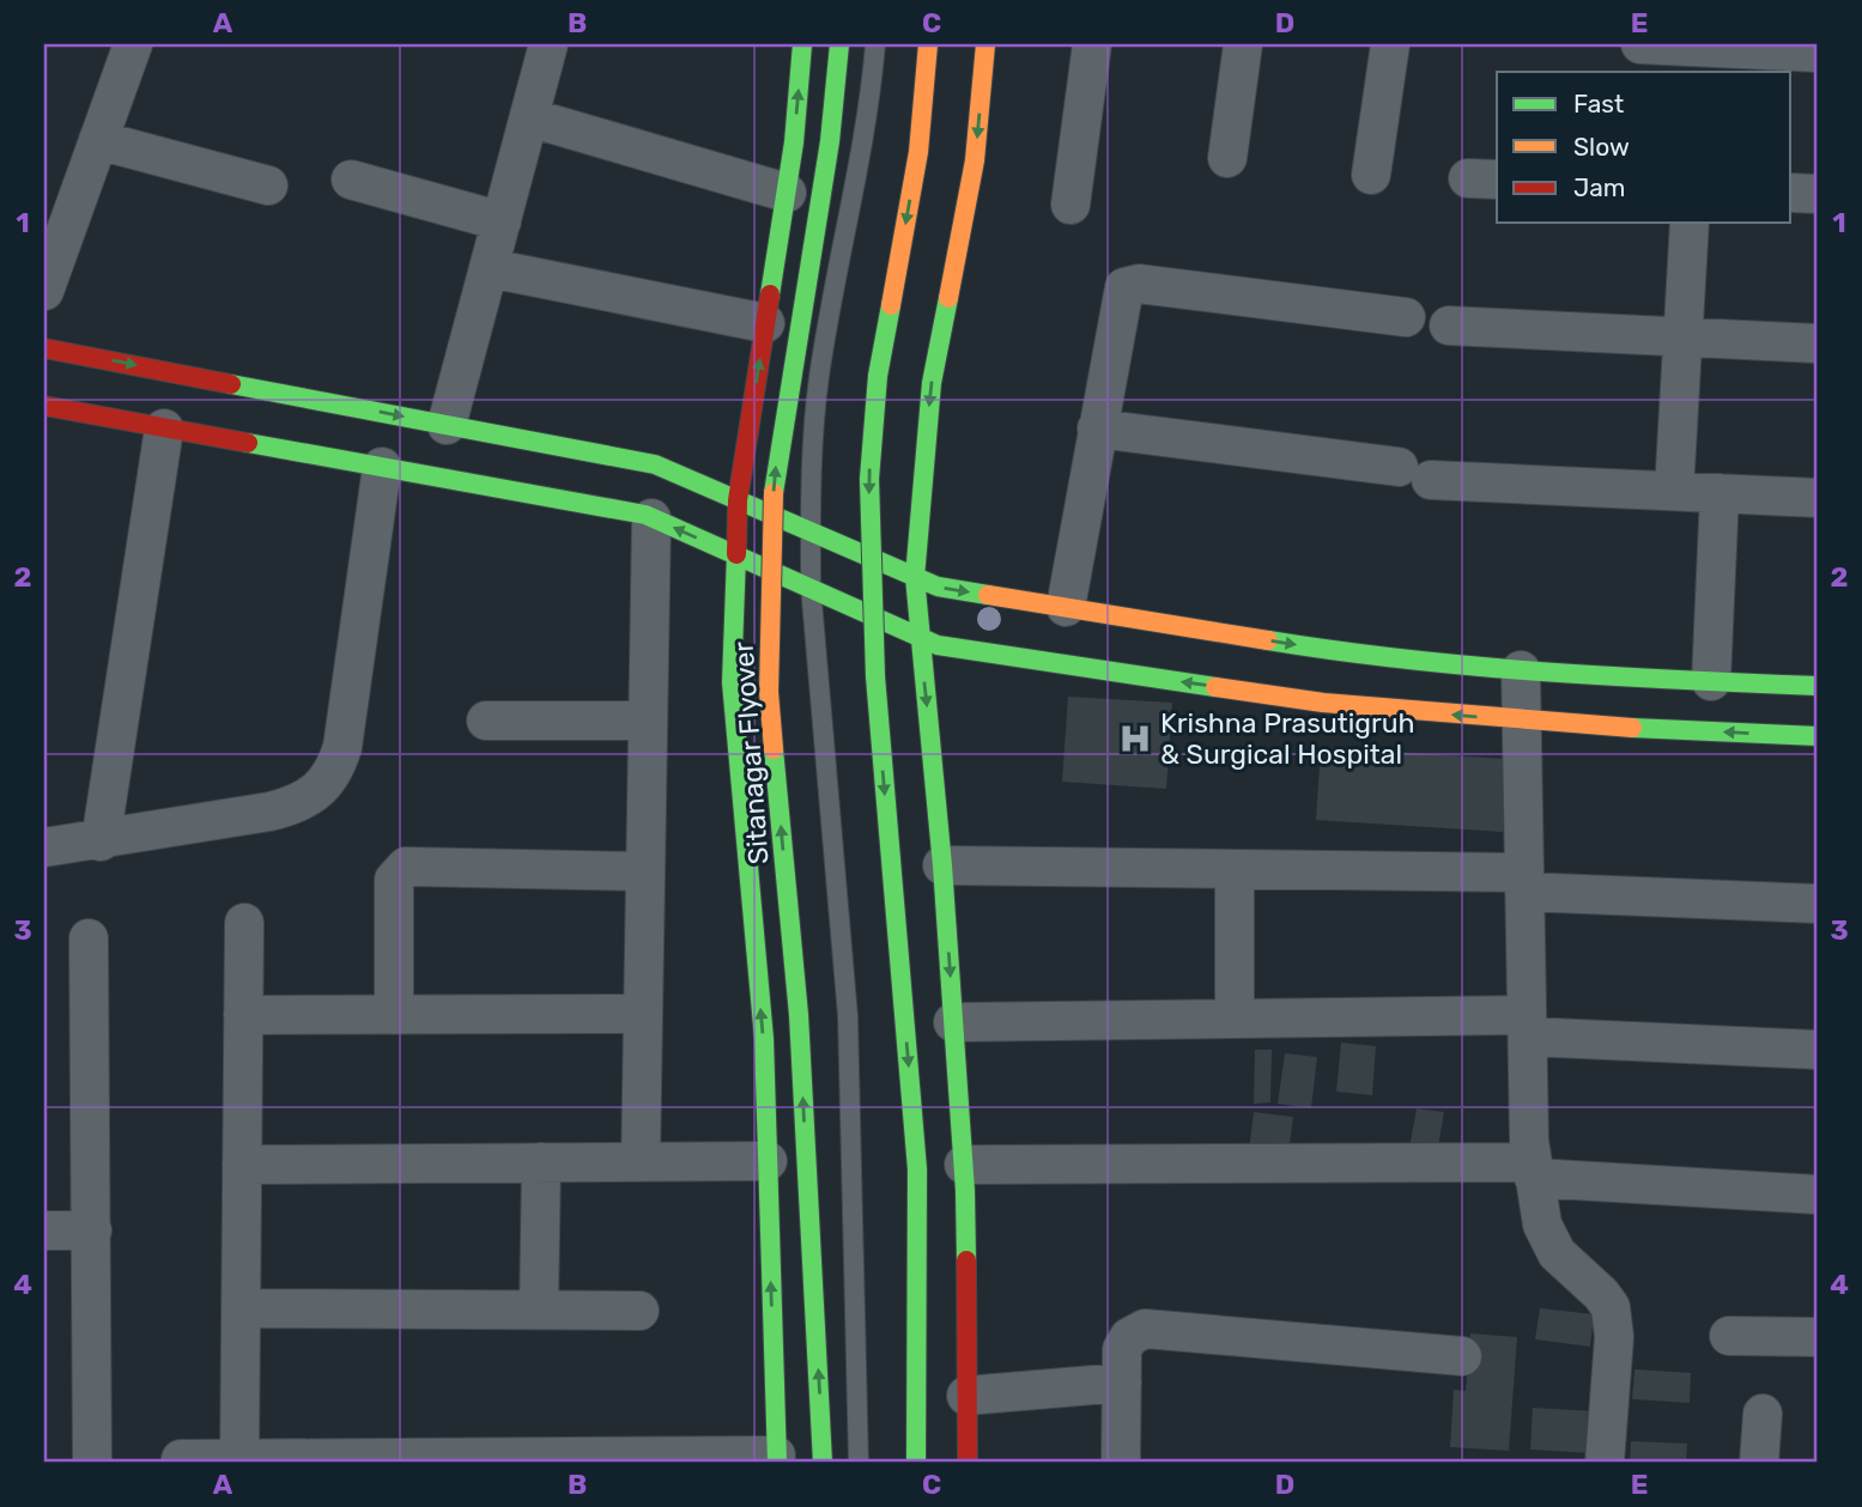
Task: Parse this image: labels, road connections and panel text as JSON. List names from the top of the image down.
{
  "streets": {
    "street": ["Sitanagar Flyover"]
  },
  "places": {
    "hospital": ["Krishna Prasutigruh & Surgical Hospital"]
  },
  "legend": ["Fast", "Slow", "Jam"],
  "grid": {
    "columns": [
      "A",
      "B",
      "C",
      "D",
      "E"
    ],
    "rows": [
      "1",
      "2",
      "3",
      "4"
    ]
  }
}
